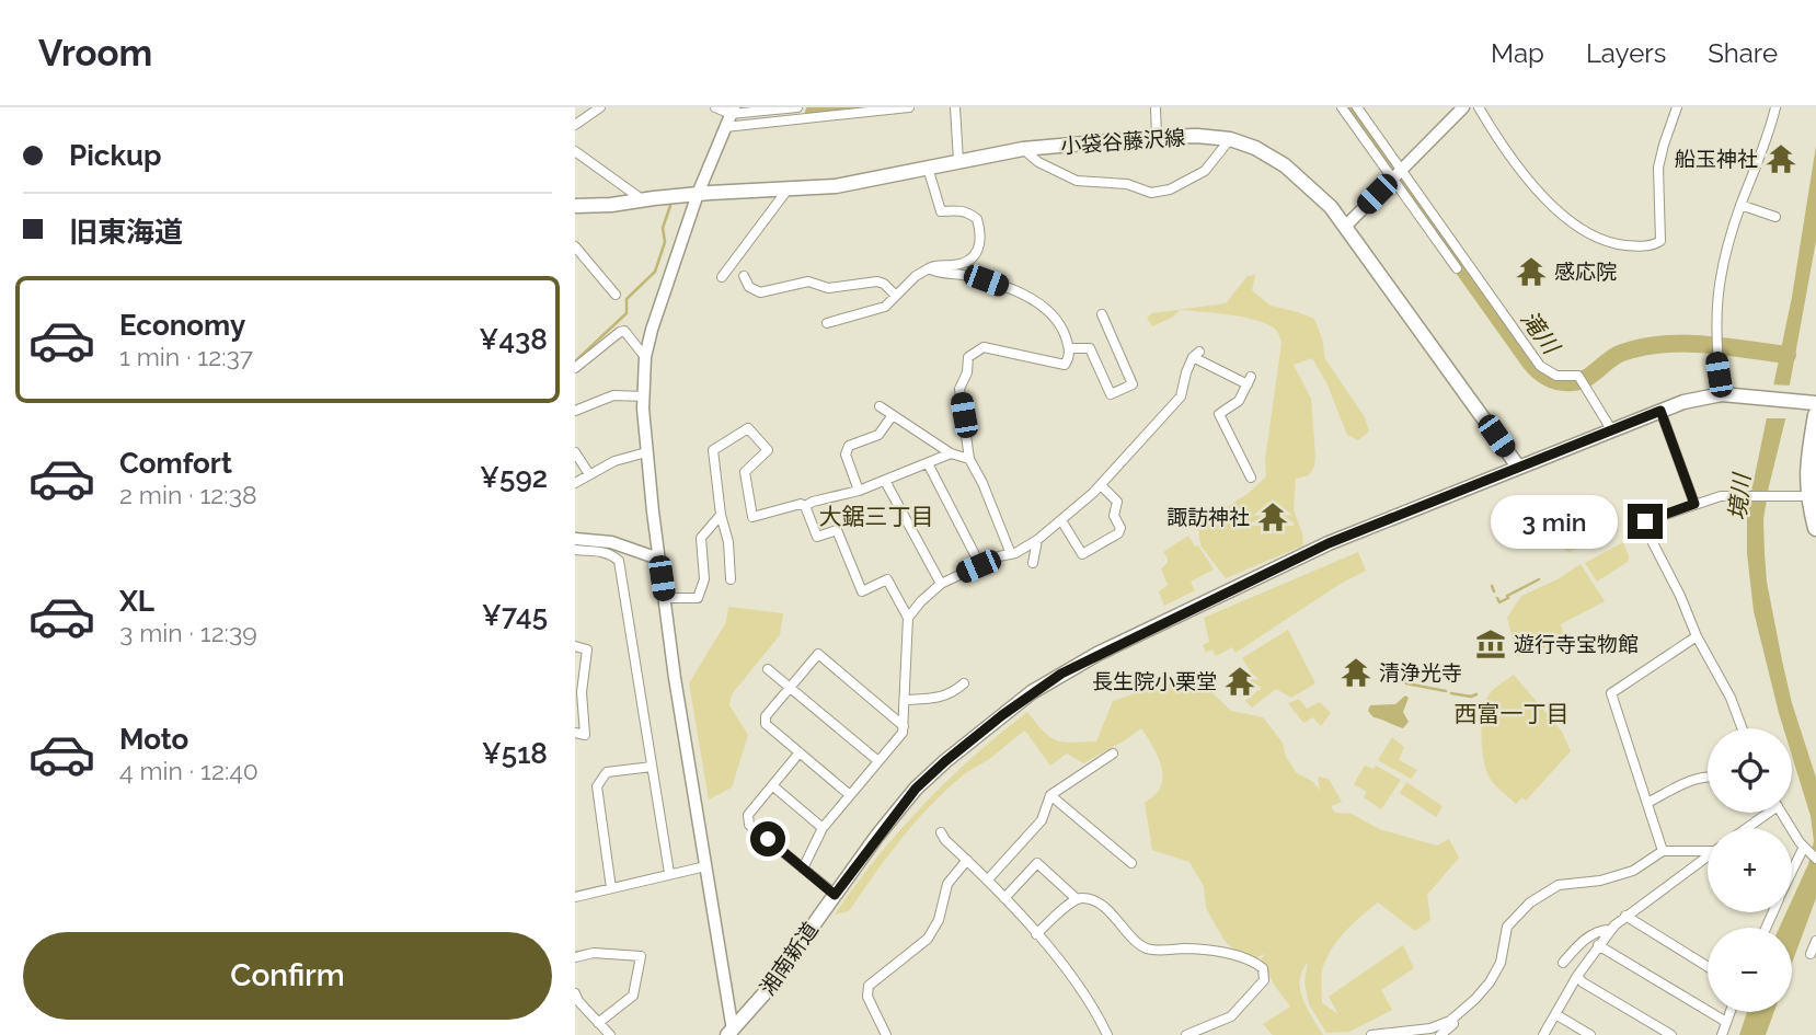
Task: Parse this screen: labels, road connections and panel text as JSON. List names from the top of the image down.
{
  "streets": {
    "main road": ["小袋谷藤沢線", "湘南新道"]
  },
  "crossings": [
    ["小袋谷藤沢線", "湘南新道"]
  ],
  "districts": ["大鋸三丁目", "西富一丁目"],
  "water": ["滝川", "境川"],
  "places": {
    "temple": [
      "船玉神社",
      "感応院",
      "諏訪神社",
      "清浄光寺",
      "長生院小栗堂"
    ],
    "museum": ["遊行寺宝物館"]
  },
  "page": {
    "header": "Vroom",
    "nav": ["Map", "Layers", "Share"],
    "banner": ["Pickup", "旧東海道"],
    "list": [
      {
        "name": "Economy",
        "note": "1 min · 12:37",
        "value": "¥438"
      },
      {
        "name": "Comfort",
        "note": "2 min · 12:38",
        "value": "¥592"
      },
      {
        "name": "XL",
        "note": "3 min · 12:39",
        "value": "¥745"
      },
      {
        "name": "Moto",
        "note": "4 min · 12:40",
        "value": "¥518"
      }
    ],
    "bubble": "3 min",
    "map_buttons": ["+", "−"],
    "buttons": "Confirm"
  }
}
